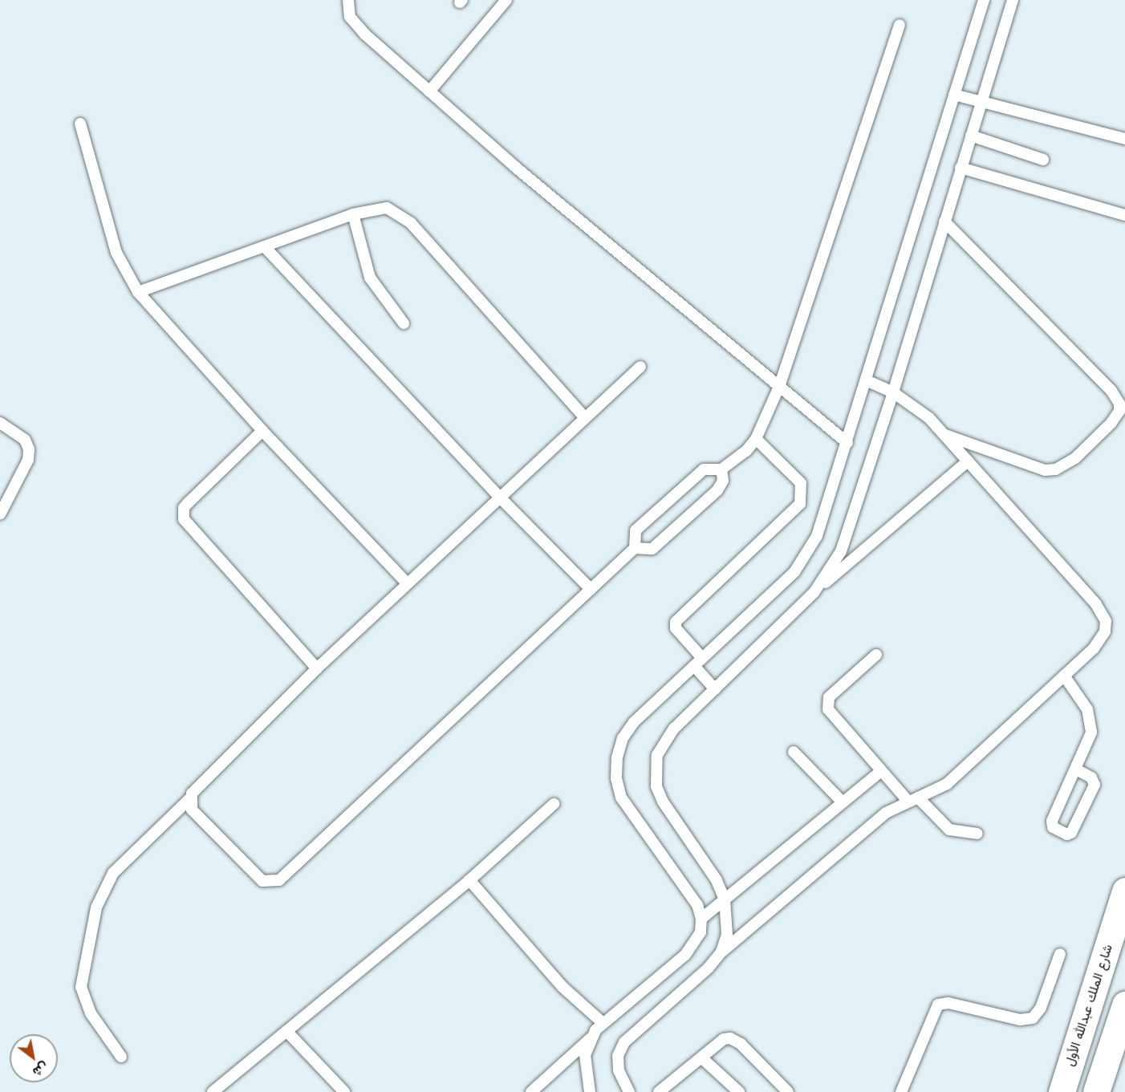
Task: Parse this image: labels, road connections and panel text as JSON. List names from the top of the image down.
{
  "streets": {
    "main road": ["شارع الملك عبدالله الأول"]
  },
  "north": "bottom right"
}
